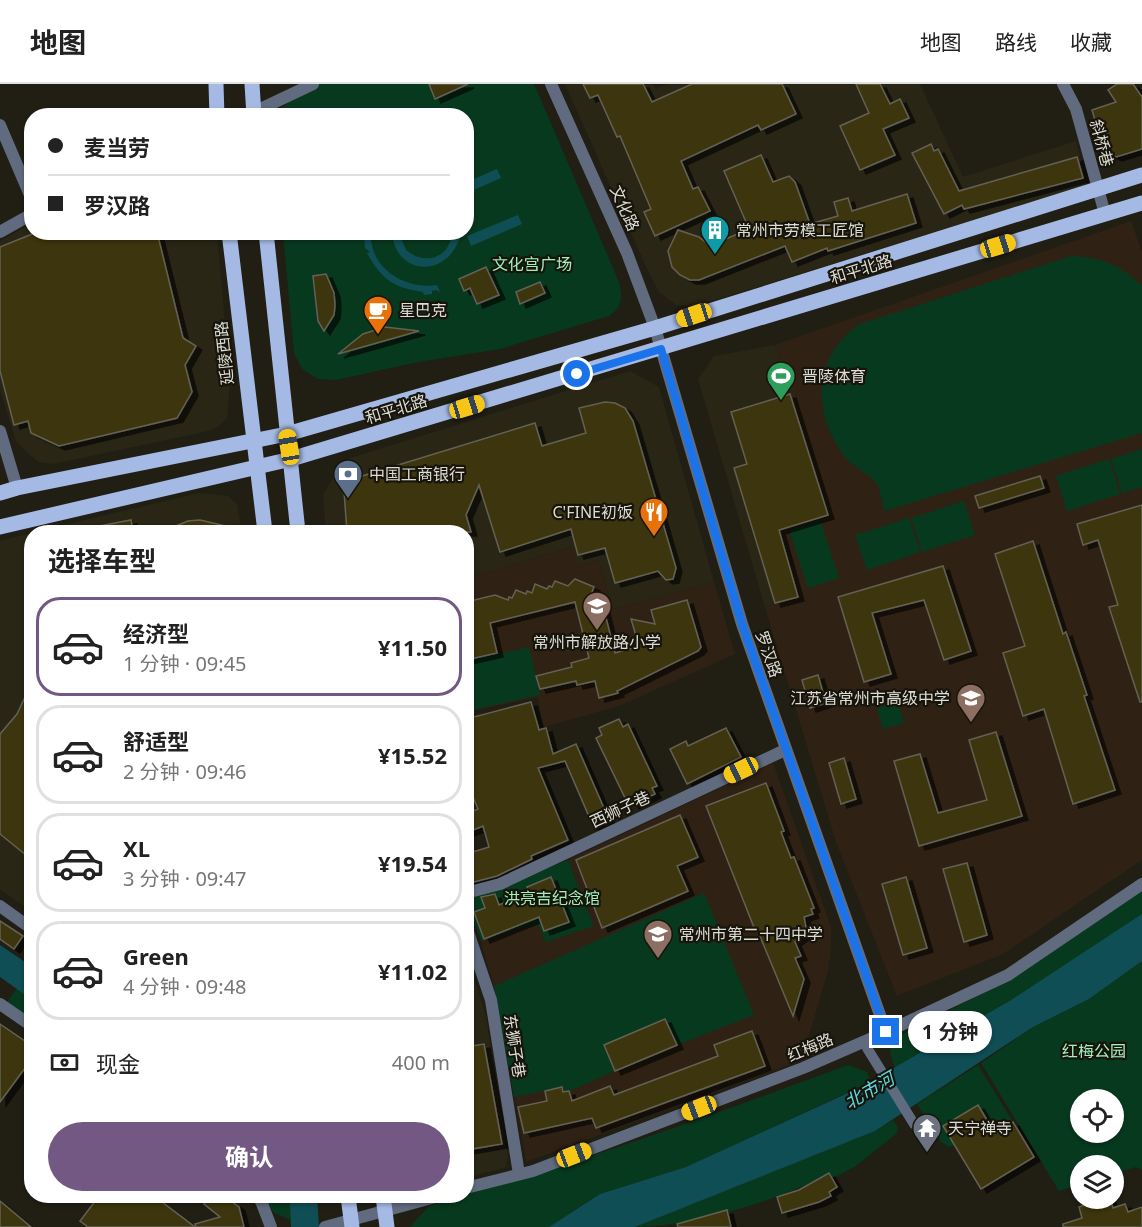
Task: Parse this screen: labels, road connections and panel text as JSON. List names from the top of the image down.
{
  "streets": {
    "main road": ["和平北路", "延陵西路"],
    "street": [
      "斜桥巷",
      "文化路",
      "罗汉路",
      "西狮子巷",
      "东狮子巷",
      "红梅路"
    ]
  },
  "crossings": [
    ["斜桥巷", "和平北路"],
    ["文化路", "和平北路"],
    ["文化路", "罗汉路"],
    ["和平北路", "延陵西路"],
    ["和平北路", "罗汉路"],
    ["罗汉路", "西狮子巷"],
    ["罗汉路", "红梅路"],
    ["东狮子巷", "红梅路"]
  ],
  "water": ["北市河"],
  "parks": ["文化宫广场", "洪亮吉纪念馆", "红梅公园"],
  "places": {
    "building": ["常州市劳模工匠馆"],
    "cafe": ["星巴克"],
    "sports": ["晋陵体育"],
    "bank": ["中国工商银行"],
    "restaurant": ["C'FINE初饭"],
    "school or university": ["常州市解放路小学", "江苏省常州市高级中学", "常州市第二十四中学"],
    "temple": ["天宁禅寺"]
  },
  "page": {
    "header": "地图",
    "nav": ["地图", "路线", "收藏"],
    "banner": ["麦当劳", "罗汉路"],
    "heading": "选择车型",
    "list": [
      {
        "name": "经济型",
        "note": "1 分钟 · 09:45",
        "value": "¥11.50"
      },
      {
        "name": "舒适型",
        "note": "2 分钟 · 09:46",
        "value": "¥15.52"
      },
      {
        "name": "XL",
        "note": "3 分钟 · 09:47",
        "value": "¥19.54"
      },
      {
        "name": "Green",
        "note": "4 分钟 · 09:48",
        "value": "¥11.02"
      }
    ],
    "bubble": "1 分钟",
    "pay": ["现金", "400 m"],
    "buttons": "确认"
  }
}
